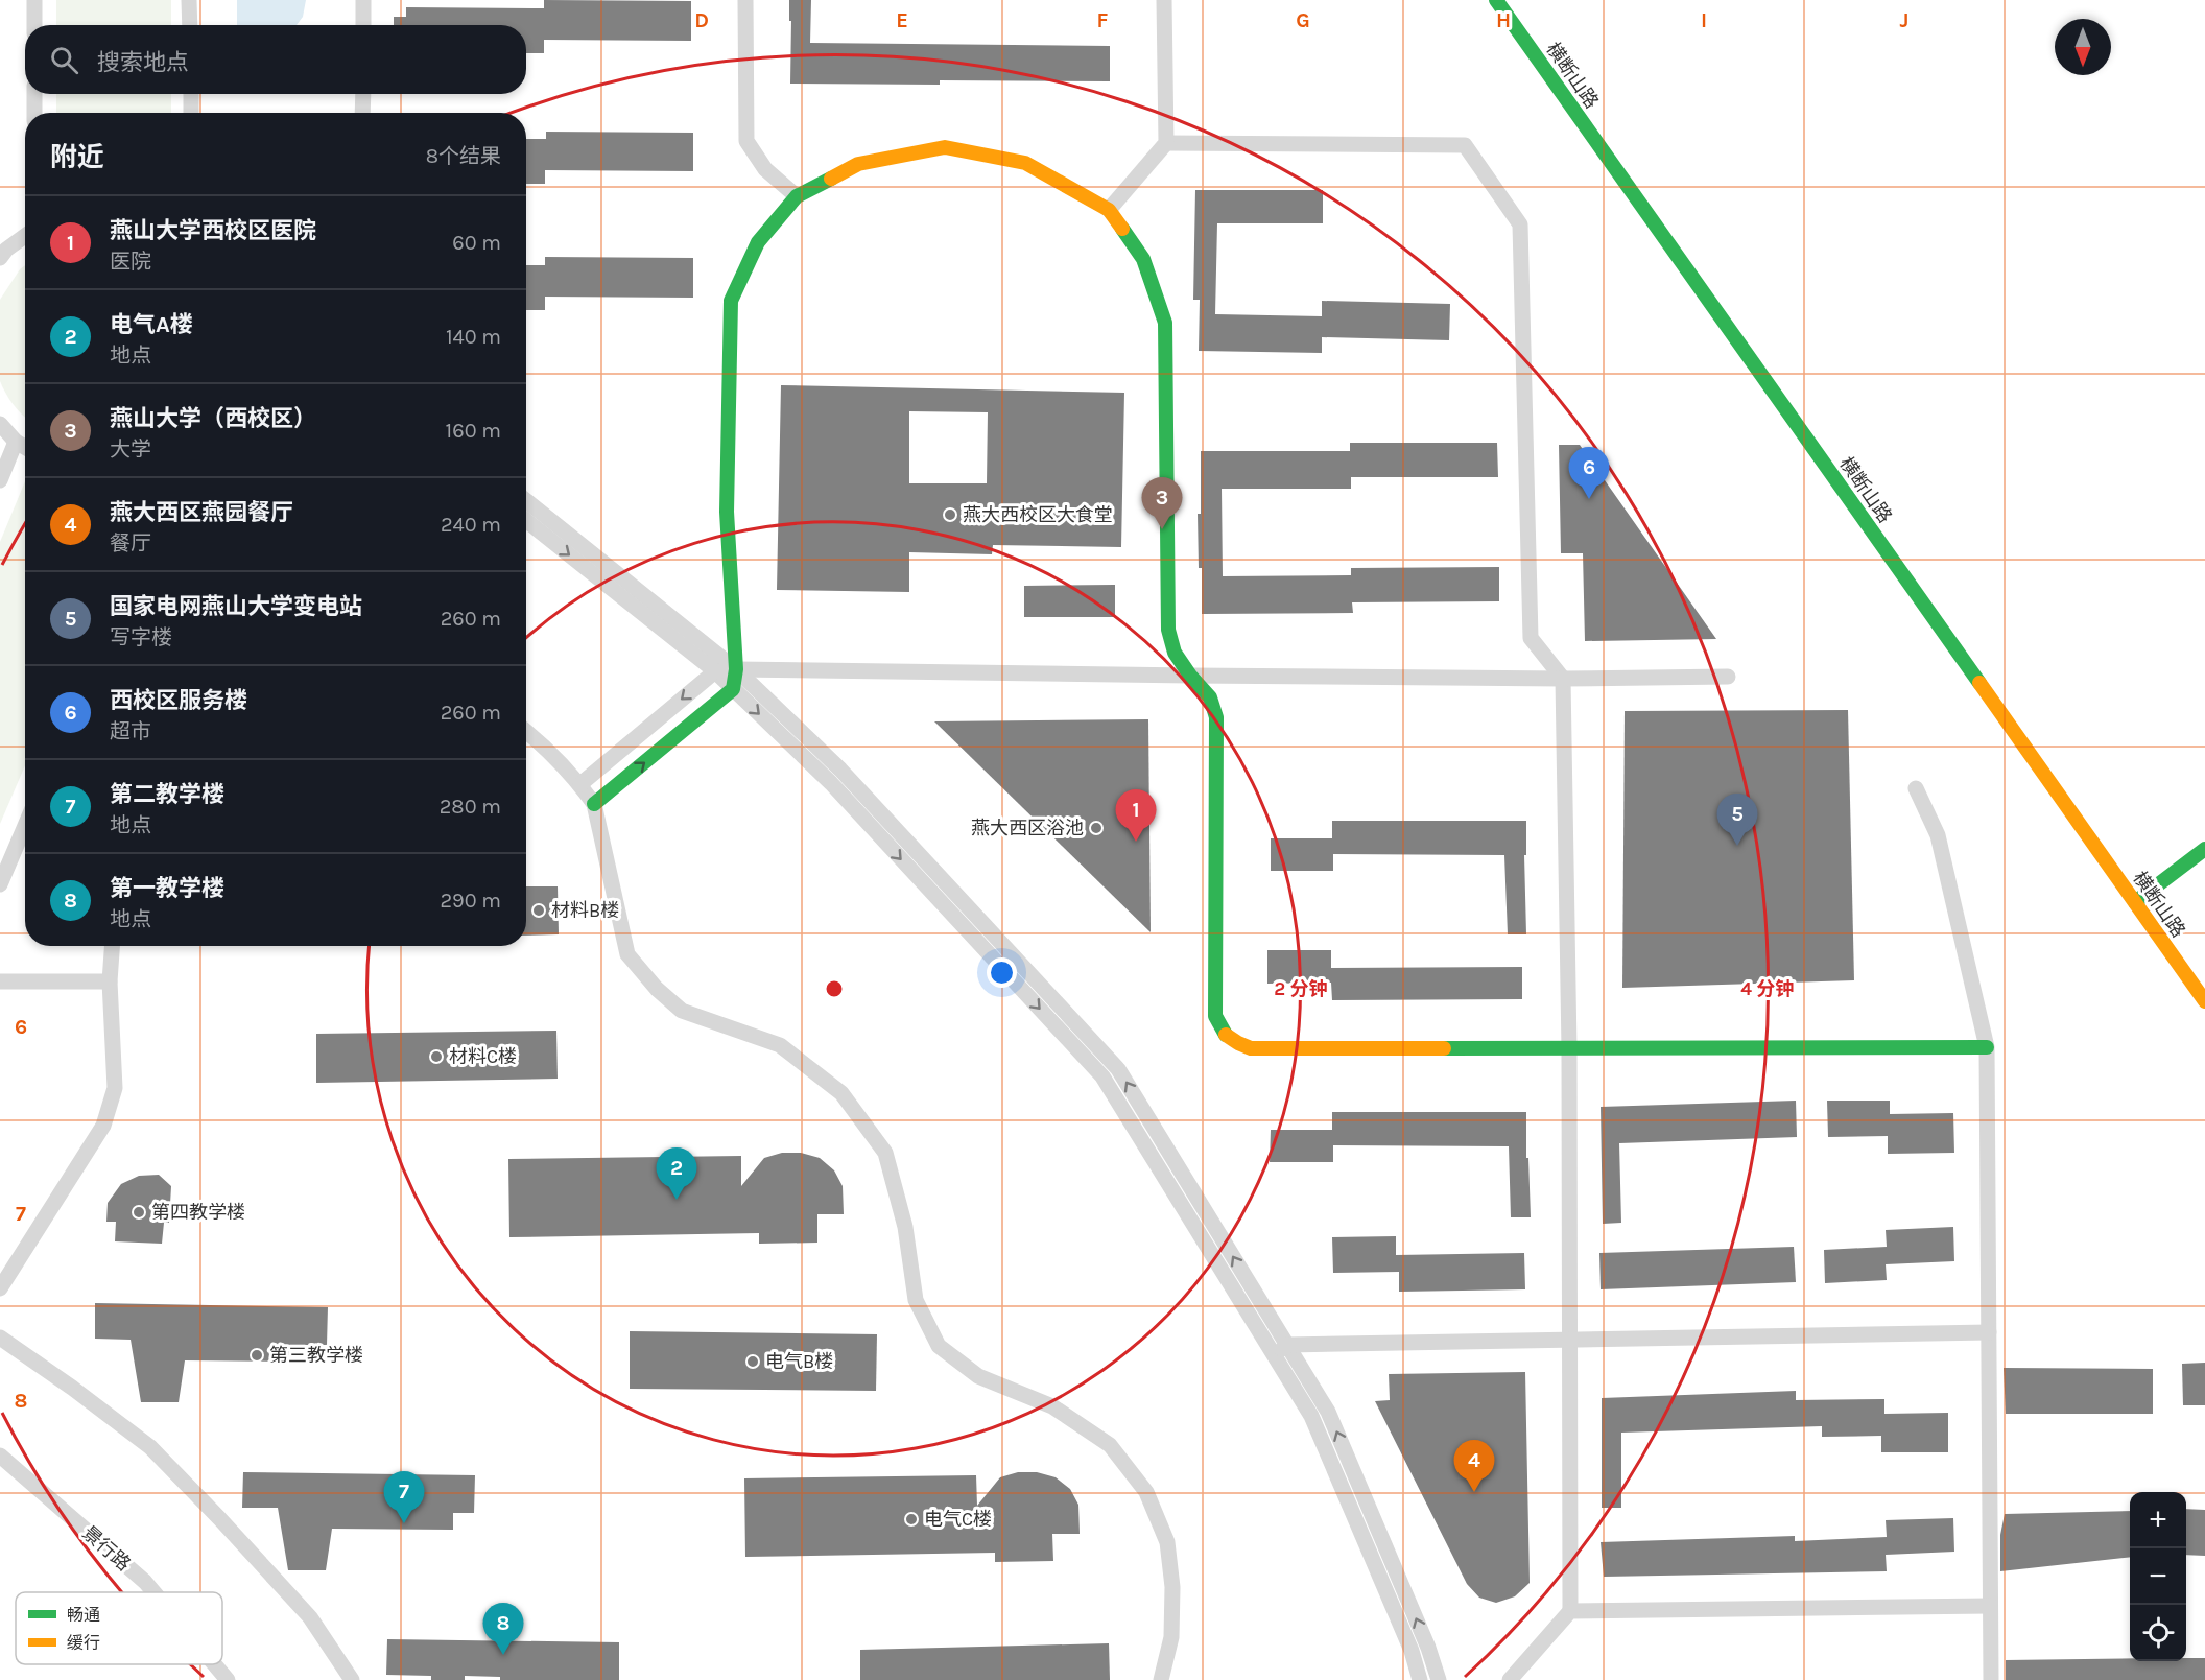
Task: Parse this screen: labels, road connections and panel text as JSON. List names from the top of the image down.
{
  "streets": {
    "street": ["横断山路", "景行路"]
  },
  "places": [
    "燕大西校区大食堂",
    "燕大西区浴池",
    "材料B楼",
    "材料C楼",
    "第四教学楼",
    "第三教学楼",
    "电气B楼",
    "电气C楼"
  ],
  "legend": ["畅通", "缓行"],
  "north": "bottom",
  "page": {
    "search": "搜索地点",
    "heading": ["附近", "8个结果"],
    "list": [
      {
        "mark": "1",
        "name": "燕山大学西校区医院",
        "note": "医院",
        "value": "60 m"
      },
      {
        "mark": "2",
        "name": "电气A楼",
        "note": "地点",
        "value": "140 m"
      },
      {
        "mark": "3",
        "name": "燕山大学（西校区）",
        "note": "大学",
        "value": "160 m"
      },
      {
        "mark": "4",
        "name": "燕大西区燕园餐厅",
        "note": "餐厅",
        "value": "240 m"
      },
      {
        "mark": "5",
        "name": "国家电网燕山大学变电站",
        "note": "写字楼",
        "value": "260 m"
      },
      {
        "mark": "6",
        "name": "西校区服务楼",
        "note": "超市",
        "value": "260 m"
      },
      {
        "mark": "7",
        "name": "第二教学楼",
        "note": "地点",
        "value": "280 m"
      },
      {
        "mark": "8",
        "name": "第一教学楼",
        "note": "地点",
        "value": "290 m"
      }
    ],
    "pins": [
      "6",
      "3",
      "1",
      "5",
      "2",
      "4",
      "7",
      "8"
    ],
    "map_buttons": ["+", "−"]
  },
  "grid": {
    "columns": [
      "D",
      "E",
      "F",
      "G",
      "H",
      "I",
      "J"
    ],
    "rows": ["6", "7", "8"]
  },
  "rings": ["2 分钟", "4 分钟"]
}
